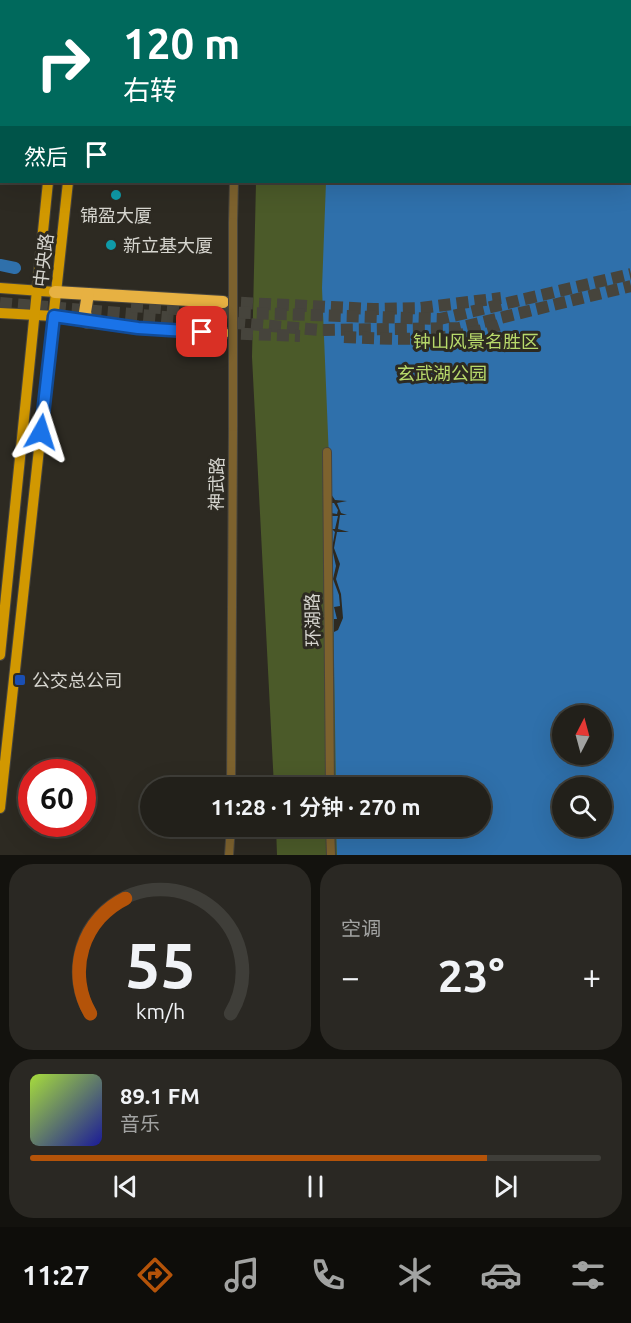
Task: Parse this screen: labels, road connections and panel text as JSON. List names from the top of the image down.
{
  "streets": {
    "main road": ["中央路"],
    "street": ["神武路", "环湖路"]
  },
  "parks": ["钟山风景名胜区", "玄武湖公园"],
  "places": {
    "other": ["锦盈大厦", "新立基大厦"],
    "transit": ["公交总公司"]
  },
  "north": "top",
  "page": {
    "turn": ["120 m", "右转"],
    "then": "然后",
    "limit": "60",
    "trip": "11:28 · 1 分钟 · 270 m",
    "tile": "空调",
    "heat": ["−", "23°", "+"],
    "song": ["89.1 FM", "音乐"],
    "tabs": "11:27",
    "gauge": ["55", "km/h"]
  }
}
